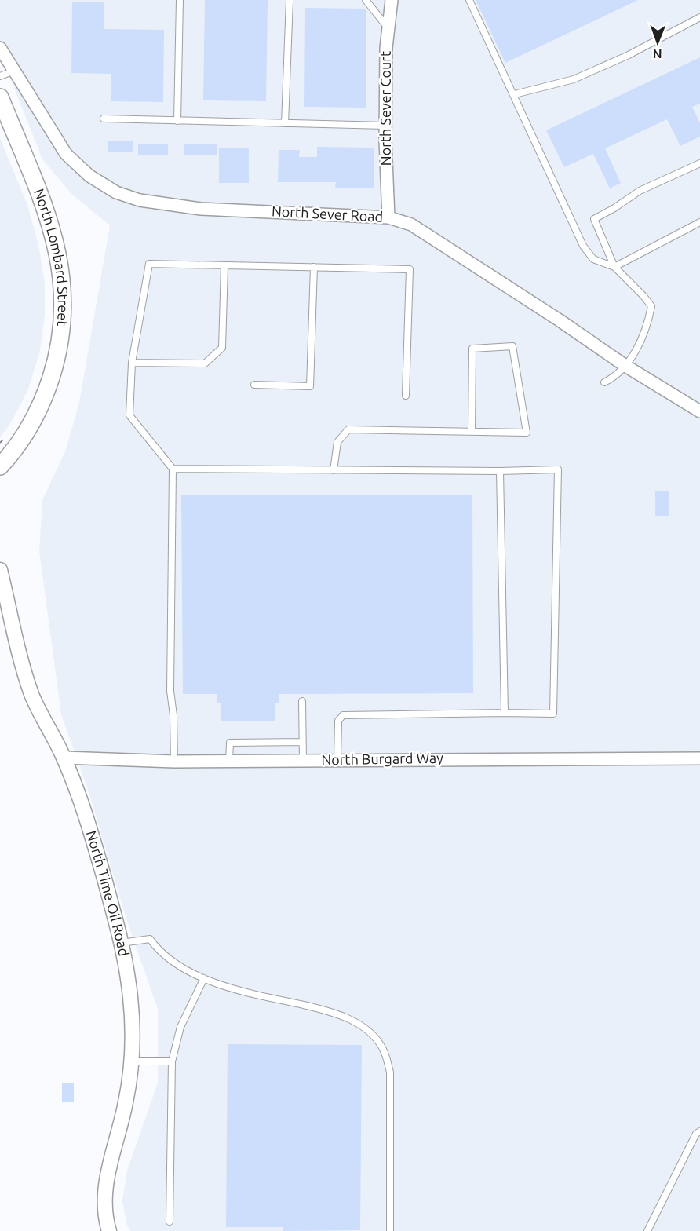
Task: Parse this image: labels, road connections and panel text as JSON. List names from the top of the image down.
{
  "streets": {
    "main road": ["North Lombard Street"],
    "street": [
      "North Sever Court",
      "North Sever Road",
      "North Burgard Way",
      "North Time Oil Road"
    ]
  },
  "crossings": [
    ["North Sever Court", "North Sever Road"],
    ["North Burgard Way", "North Time Oil Road"]
  ],
  "north": "bottom"
}
